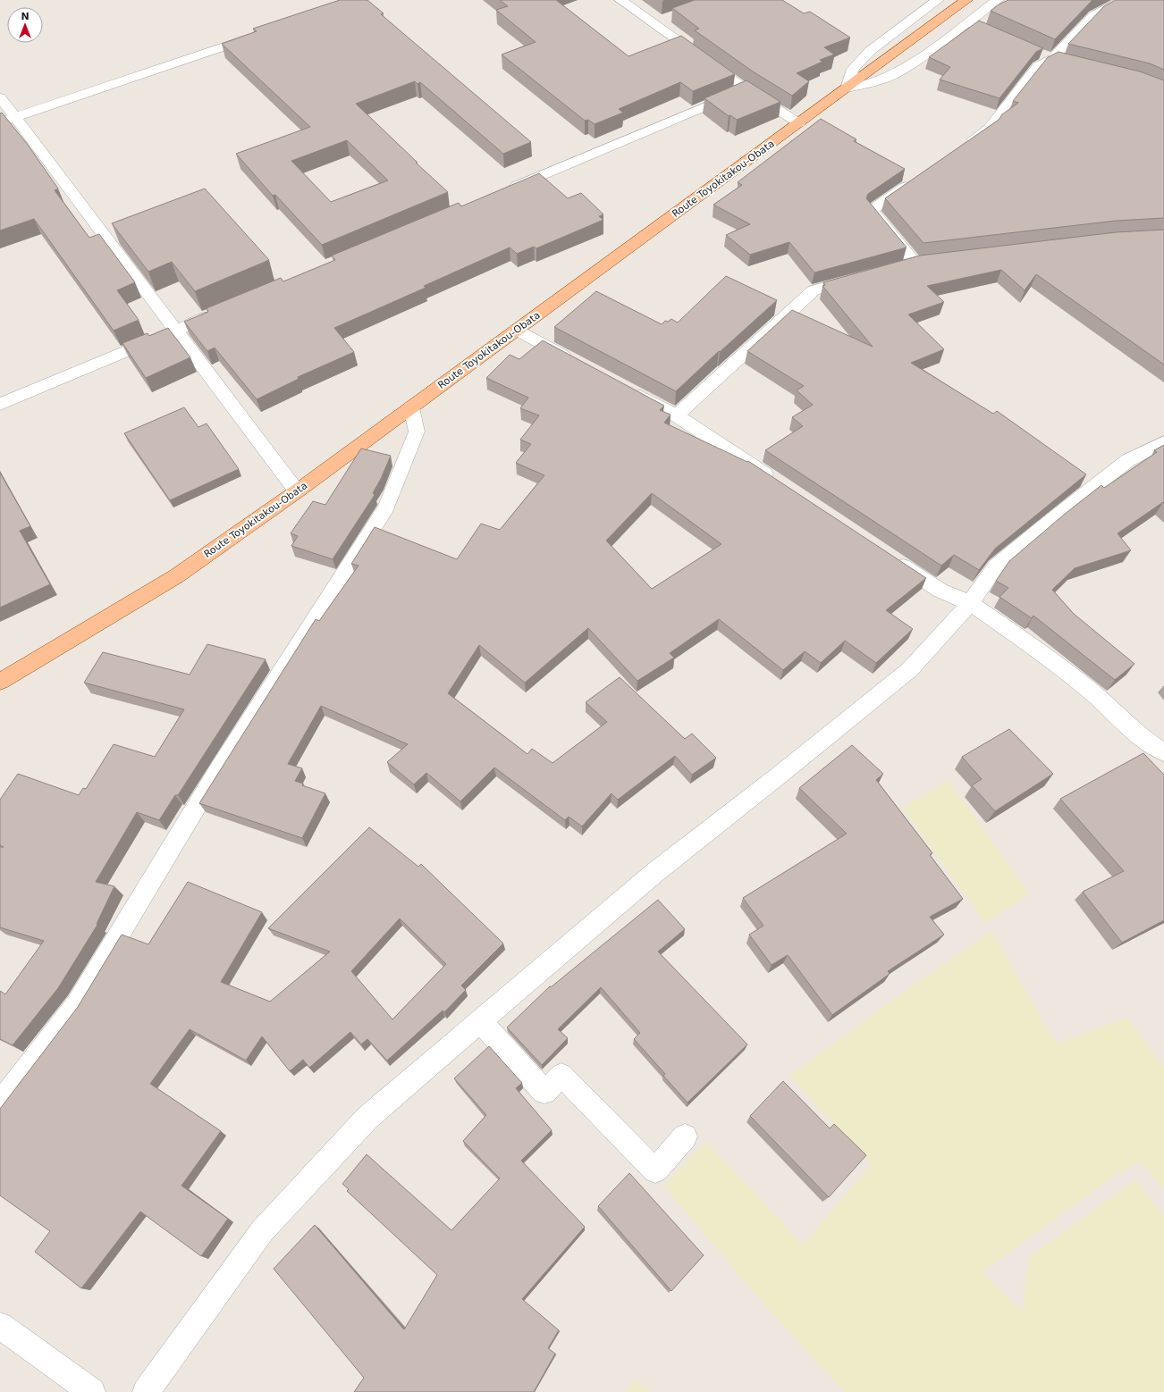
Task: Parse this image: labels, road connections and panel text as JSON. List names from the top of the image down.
{
  "streets": {
    "main road": ["Route Toyokitakou-Obata"]
  },
  "north": "top"
}
